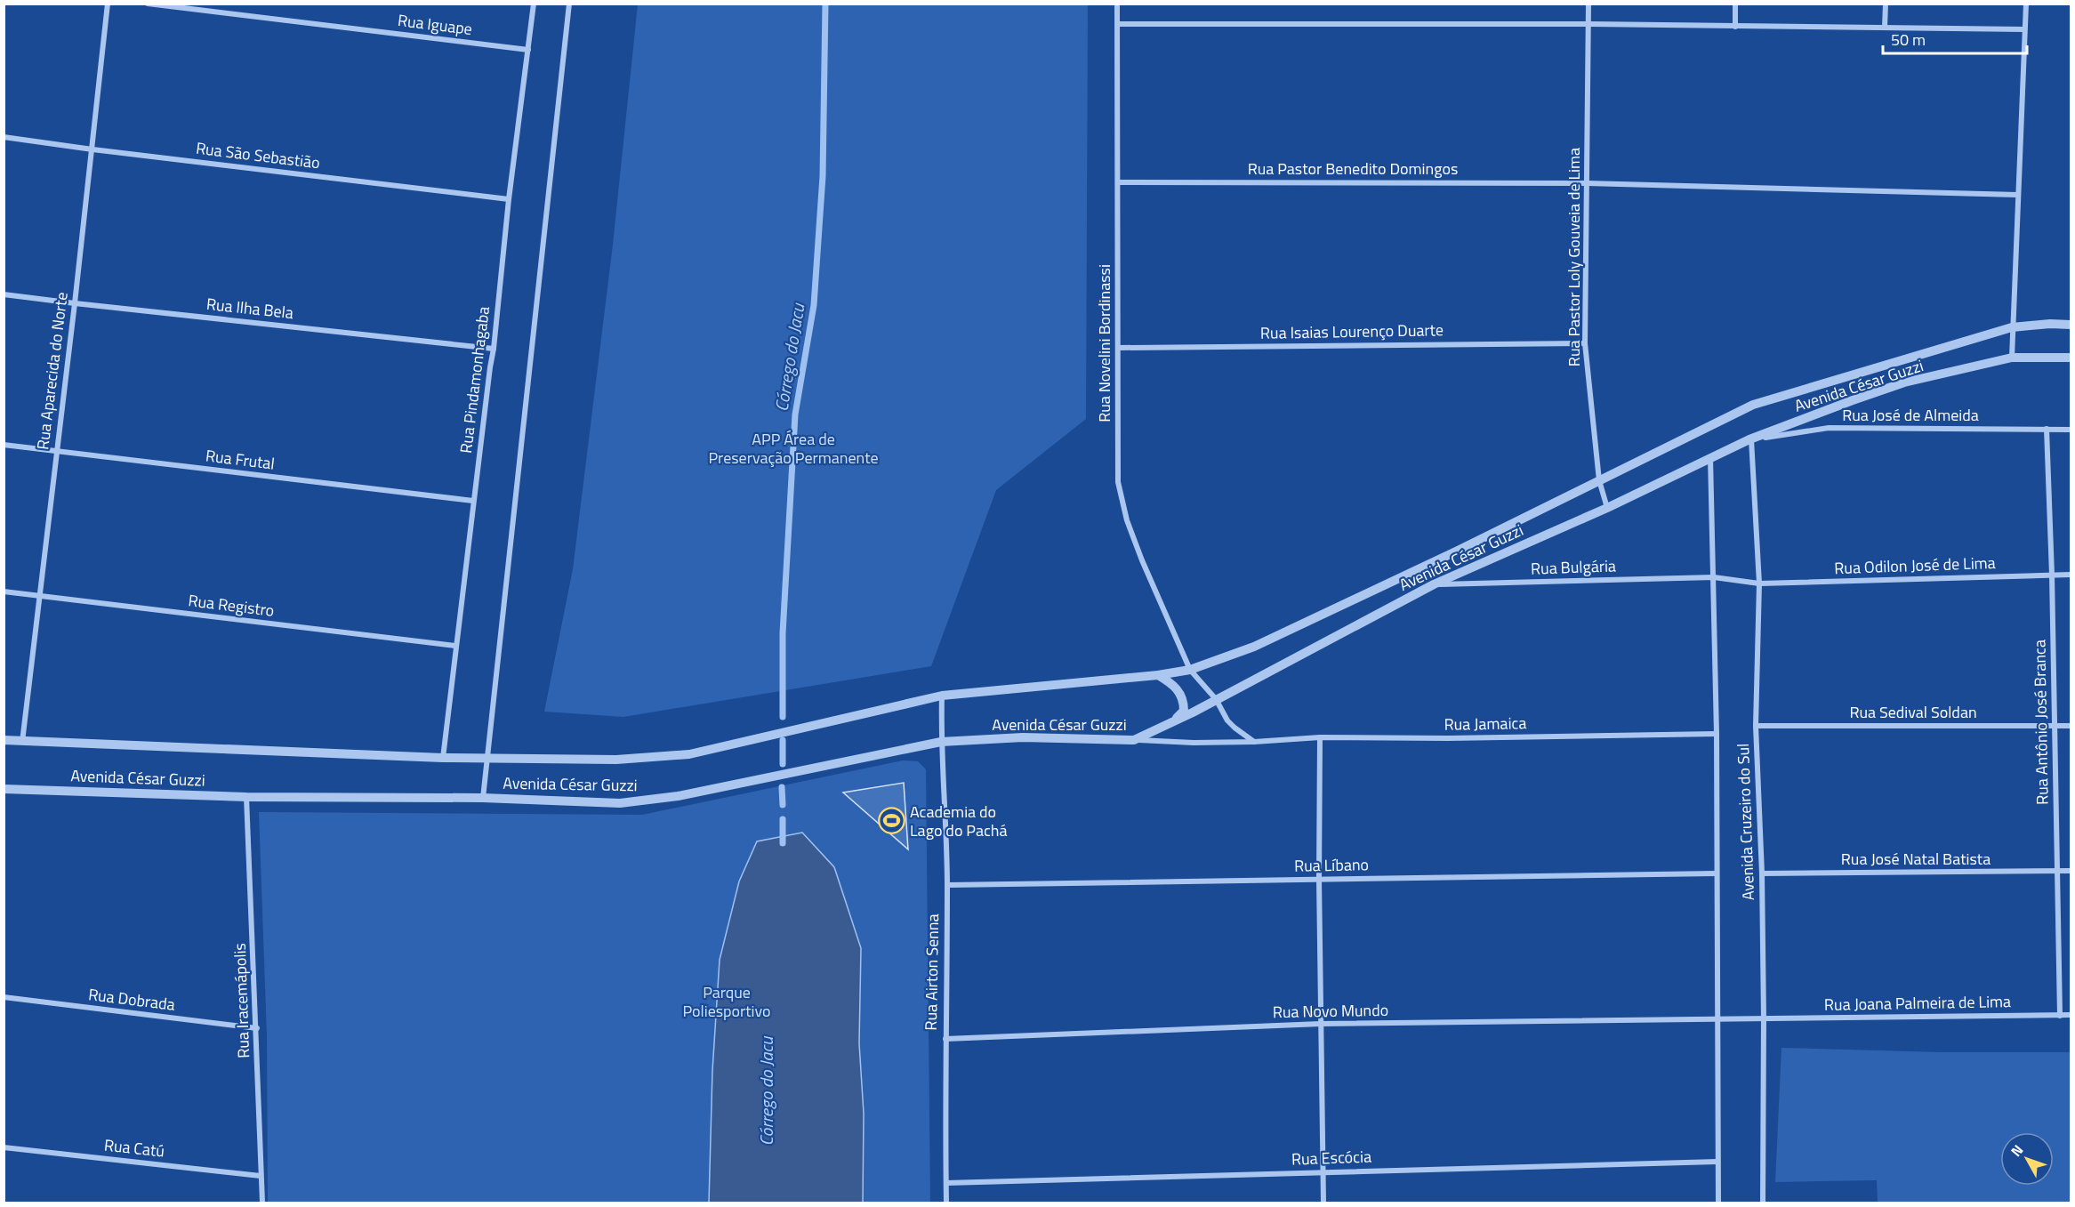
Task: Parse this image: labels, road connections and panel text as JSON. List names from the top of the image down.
{
  "streets": {
    "street": [
      "Rua Iguape",
      "Rua São Sebastião",
      "Rua Pastor Benedito Domingos",
      "Rua Pastor Loly Gouveia de Lima",
      "Rua Ilha Bela",
      "Rua Isaias Lourenço Duarte",
      "Rua Novelini Bordinassi",
      "Rua Aparecida do Norte",
      "Rua Pindamonhagaba",
      "Avenida César Guzzi",
      "Rua José de Almeida",
      "Rua Frutal",
      "Rua Odilon José de Lima",
      "Rua Bulgária",
      "Rua Registro",
      "Rua Sedival Soldan",
      "Rua Antônio José Branca",
      "Rua Jamaica",
      "Avenida Cruzeiro do Sul",
      "Rua José Natal Batista",
      "Rua Líbano",
      "Rua Airton Senna",
      "Rua Dobrada",
      "Rua Iracemápolis",
      "Rua Joana Palmeira de Lima",
      "Rua Novo Mundo",
      "Rua Catú",
      "Rua Escócia"
    ]
  },
  "crossings": [
    ["Rua Iguape", "Rua Pindamonhagaba"],
    ["Rua São Sebastião", "Rua Aparecida do Norte"],
    ["Rua São Sebastião", "Rua Pindamonhagaba"],
    ["Rua Pastor Benedito Domingos", "Rua Pastor Loly Gouveia de Lima"],
    ["Rua Pastor Benedito Domingos", "Rua Novelini Bordinassi"],
    ["Rua Pastor Loly Gouveia de Lima", "Rua Isaias Lourenço Duarte"],
    ["Rua Pastor Loly Gouveia de Lima", "Avenida César Guzzi"],
    ["Rua Ilha Bela", "Rua Aparecida do Norte"],
    ["Rua Ilha Bela", "Rua Pindamonhagaba"],
    ["Rua Isaias Lourenço Duarte", "Rua Novelini Bordinassi"],
    ["Rua Novelini Bordinassi", "Avenida César Guzzi"],
    ["Rua Aparecida do Norte", "Avenida César Guzzi"],
    ["Rua Aparecida do Norte", "Rua Frutal"],
    ["Rua Aparecida do Norte", "Rua Registro"],
    ["Rua Pindamonhagaba", "Avenida César Guzzi"],
    ["Rua Pindamonhagaba", "Rua Frutal"],
    ["Rua Pindamonhagaba", "Rua Registro"],
    ["Avenida César Guzzi", "Rua José de Almeida"],
    ["Avenida César Guzzi", "Rua Bulgária"],
    ["Avenida César Guzzi", "Rua Jamaica"],
    ["Avenida César Guzzi", "Avenida Cruzeiro do Sul"],
    ["Avenida César Guzzi", "Rua Airton Senna"],
    ["Avenida César Guzzi", "Rua Iracemápolis"],
    ["Rua José de Almeida", "Rua Antônio José Branca"],
    ["Rua José de Almeida", "Avenida Cruzeiro do Sul"],
    ["Rua Odilon José de Lima", "Rua Bulgária"],
    ["Rua Odilon José de Lima", "Rua Antônio José Branca"],
    ["Rua Odilon José de Lima", "Avenida Cruzeiro do Sul"],
    ["Rua Bulgária", "Avenida Cruzeiro do Sul"],
    ["Rua Sedival Soldan", "Rua Antônio José Branca"],
    ["Rua Sedival Soldan", "Avenida Cruzeiro do Sul"],
    ["Rua Antônio José Branca", "Rua José Natal Batista"],
    ["Rua Antônio José Branca", "Rua Joana Palmeira de Lima"],
    ["Rua Jamaica", "Avenida Cruzeiro do Sul"],
    ["Avenida Cruzeiro do Sul", "Rua José Natal Batista"],
    ["Avenida Cruzeiro do Sul", "Rua Líbano"],
    ["Avenida Cruzeiro do Sul", "Rua Joana Palmeira de Lima"],
    ["Avenida Cruzeiro do Sul", "Rua Novo Mundo"],
    ["Avenida Cruzeiro do Sul", "Rua Escócia"],
    ["Rua Líbano", "Rua Airton Senna"],
    ["Rua Airton Senna", "Rua Novo Mundo"],
    ["Rua Airton Senna", "Rua Escócia"],
    ["Rua Dobrada", "Rua Iracemápolis"],
    ["Rua Iracemápolis", "Rua Catú"],
    ["Rua Joana Palmeira de Lima", "Rua Novo Mundo"]
  ],
  "water": ["Córrego do Jacu"],
  "parks": ["APP Área de Preservação Permanente", "Parque Poliesportivo"],
  "places": {
    "sports": ["Academia do Lago do Pachá"]
  },
  "scale_bar": "50 m",
  "north": "top left"
}
